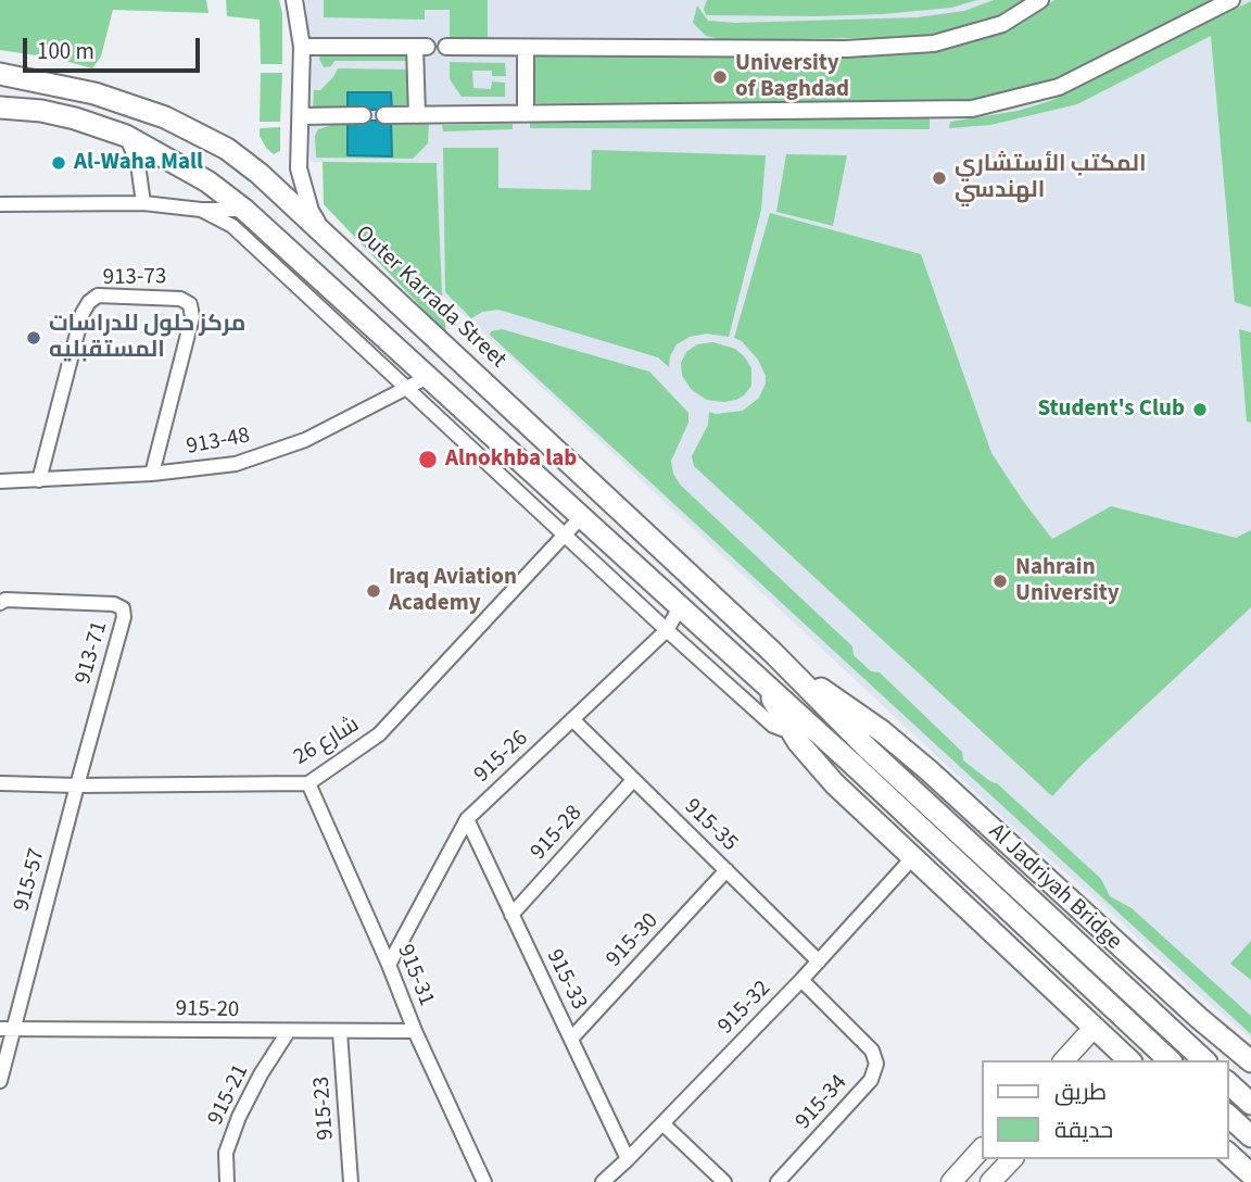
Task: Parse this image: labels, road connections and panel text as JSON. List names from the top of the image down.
{
  "streets": {
    "main road": ["Outer Karrada Street", "Al Jadriyah Bridge"],
    "street": [
      "913-73",
      "913-48",
      "913-71",
      "شارع 26",
      "915-26",
      "915-35",
      "915-28",
      "915-57",
      "915-30",
      "915-31",
      "915-33",
      "915-32",
      "915-20",
      "915-21",
      "915-34",
      "915-23"
    ]
  },
  "crossings": [
    ["913-73", "913-48"],
    ["913-71", "شارع 26"],
    ["913-71", "915-57"],
    ["شارع 26", "915-57"],
    ["شارع 26", "915-31"],
    ["915-26", "915-35"],
    ["915-26", "915-31"],
    ["915-26", "915-33"],
    ["915-35", "915-28"],
    ["915-35", "915-30"],
    ["915-35", "915-32"],
    ["915-28", "915-33"],
    ["915-57", "915-20"],
    ["915-30", "915-33"],
    ["915-31", "915-20"],
    ["915-33", "915-32"],
    ["915-32", "915-34"],
    ["915-20", "915-21"],
    ["915-20", "915-23"]
  ],
  "places": [
    "University of Baghdad",
    "Al-Waha Mall",
    "المكتب الأستشاري الهندسي",
    "مركز حلول للدراسات المستقبليه",
    "Student's Club",
    "Alnokhba lab",
    "Nahrain University",
    "Iraq Aviation Academy"
  ],
  "legend": ["طريق", "حديقة"],
  "scale_bar": "100 m"
}
